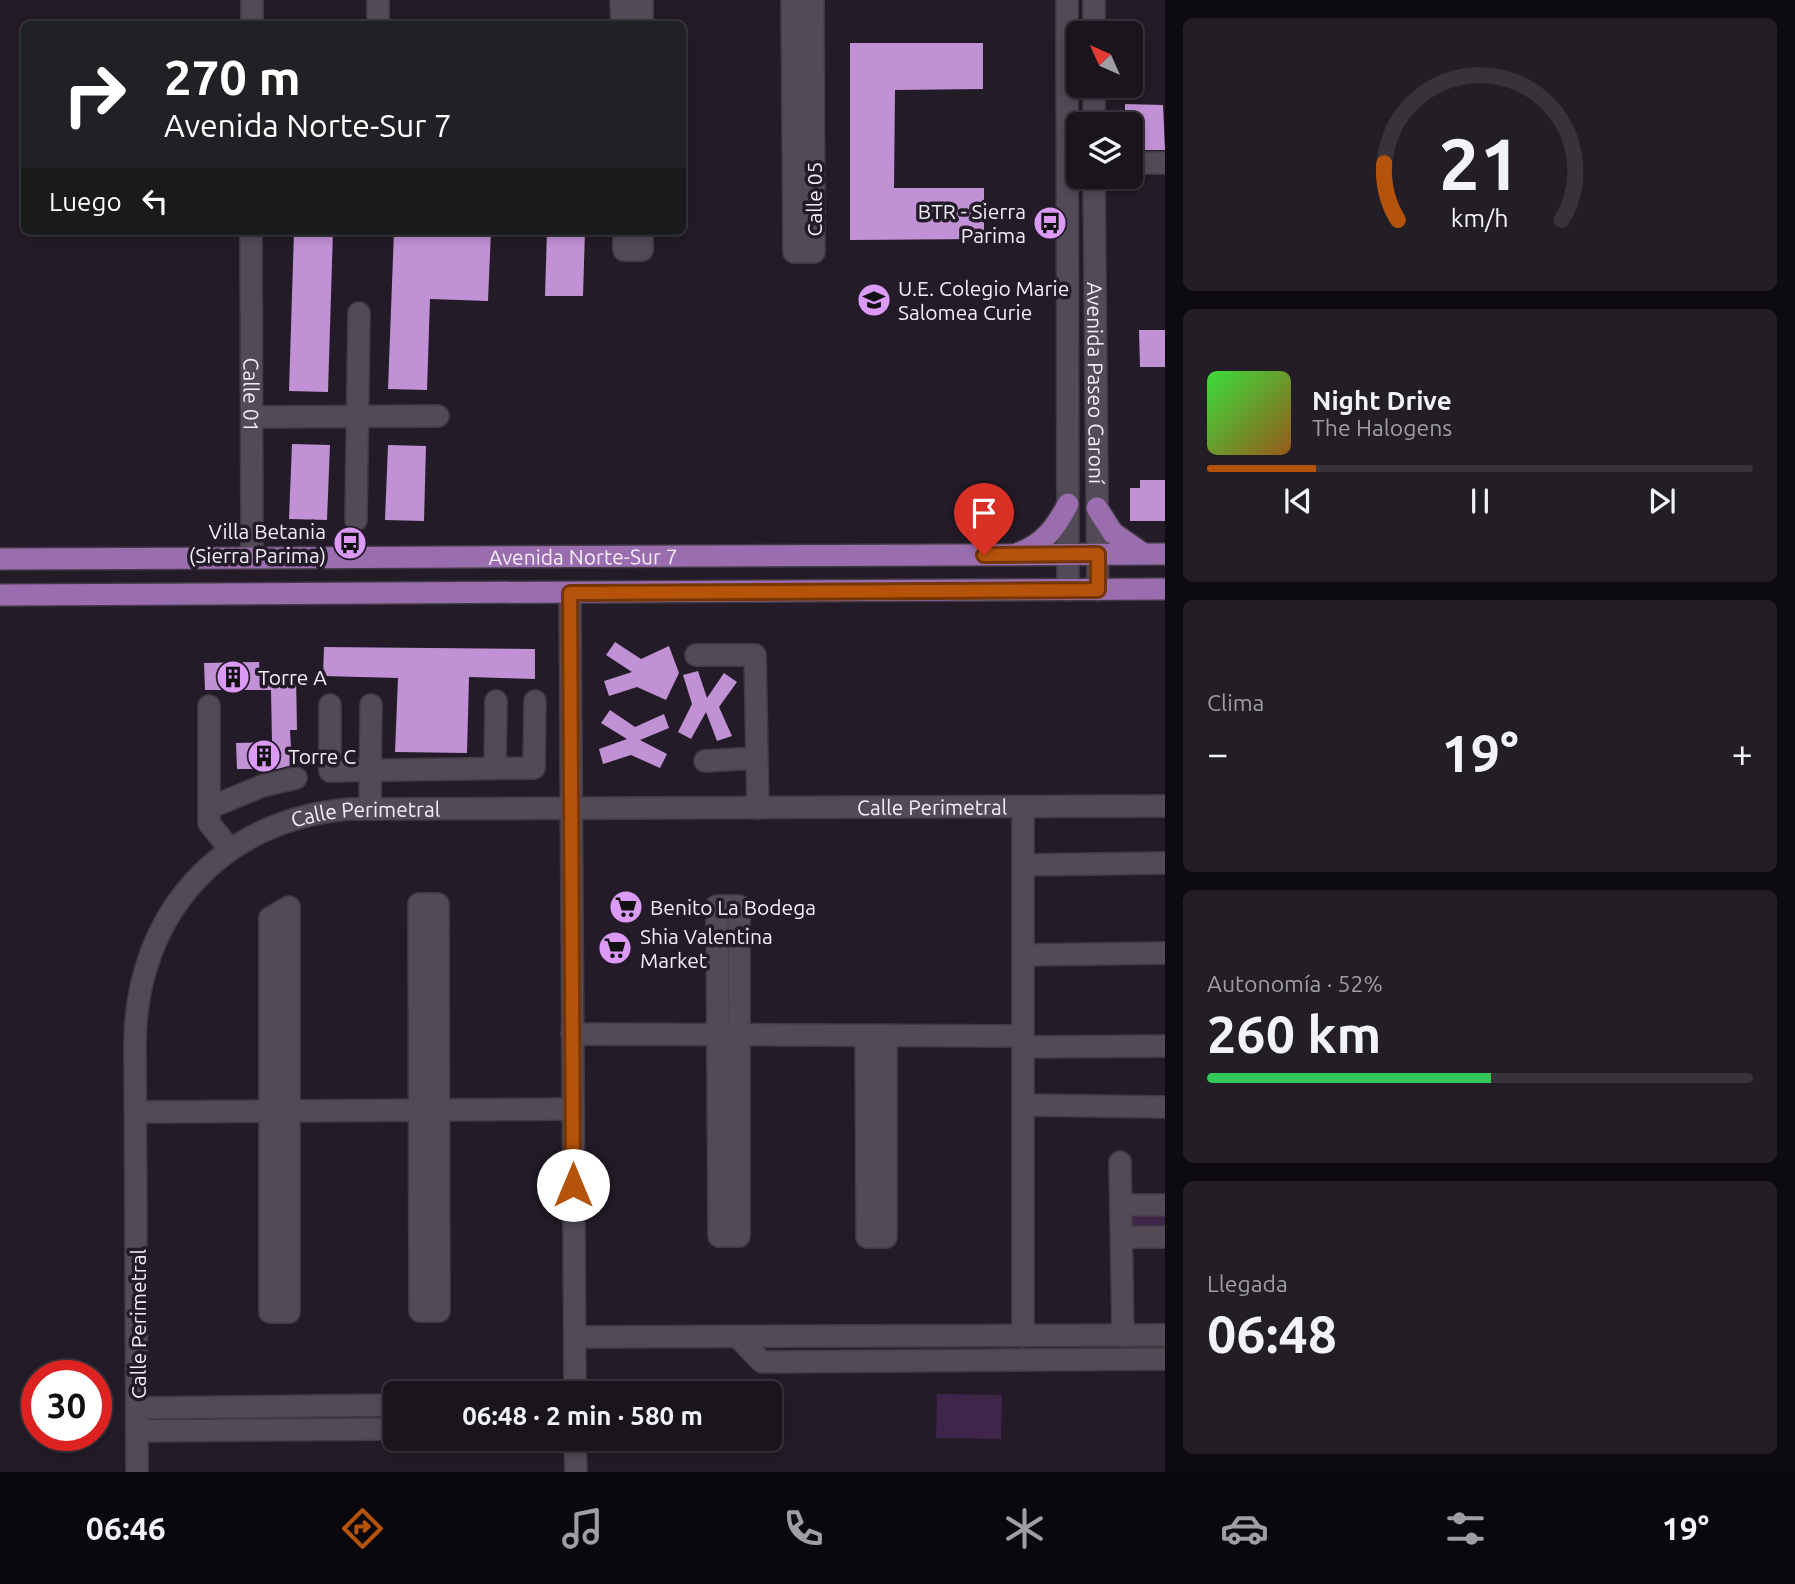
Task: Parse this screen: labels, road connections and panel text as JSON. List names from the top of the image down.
{
  "streets": {
    "main road": ["Avenida Norte-Sur 7"],
    "street": [
      "Calle 05",
      "Avenida Paseo Caroní",
      "Calle 01",
      "Calle Perimetral"
    ]
  },
  "crossings": [
    ["Avenida Paseo Caroní", "Avenida Norte-Sur 7"],
    ["Calle 01", "Avenida Norte-Sur 7"]
  ],
  "places": {
    "bus stop": ["BTR - Sierra Parima", "Villa Betania (Sierra Parima)"],
    "school or university": ["U.E. Colegio Marie Salomea Curie"],
    "building": ["Torre A", "Torre C"],
    "supermarket": ["Benito La Bodega", "Shia Valentina Market"]
  },
  "north": "top left",
  "page": {
    "turn": ["270 m", "Avenida Norte-Sur 7"],
    "then": "Luego",
    "song": ["Night Drive", "The Halogens"],
    "tile": [
      "Clima",
      ["Autonomía · 52%", "260 km"],
      ["Llegada", "06:48"]
    ],
    "heat": ["−", "19°", "+"],
    "limit": "30",
    "trip": "06:48 · 2 min · 580 m",
    "tabs": ["06:46", "19°"],
    "gauge": ["21", "km/h"]
  }
}
